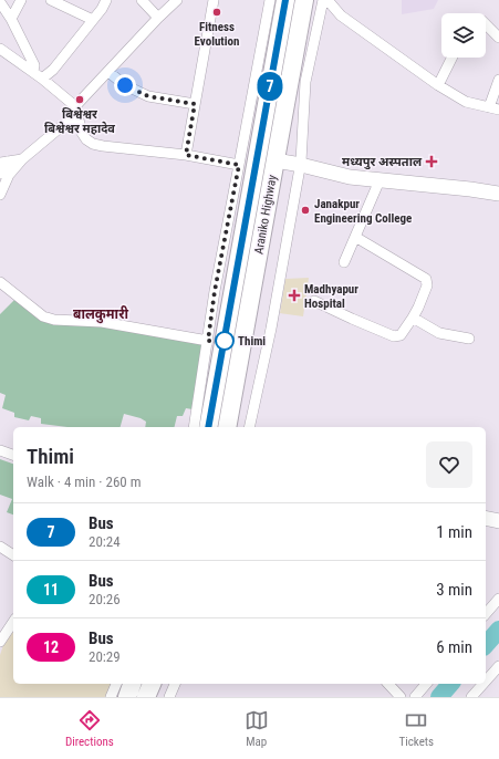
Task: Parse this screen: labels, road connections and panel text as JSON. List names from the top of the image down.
{
  "streets": {
    "highway": ["Araniko Highway"]
  },
  "districts": ["बालकुमारी"],
  "places": {
    "other": [
      "Fitness Evolution",
      "बिश्वेश्वर बिश्वेश्वर महादेव",
      "Janakpur Engineering College",
      "Thimi"
    ],
    "health": ["मध्यपुर अस्पताल", "Madhyapur Hospital"]
  },
  "lines": ["bus line 7"],
  "page": {
    "on_map": "7",
    "heading": ["Thimi", "Walk · 4 min · 260 m"],
    "list": [
      {
        "mark": "7",
        "name": "Bus",
        "note": "20:24",
        "value": "1 min"
      },
      {
        "mark": "11",
        "name": "Bus",
        "note": "20:26",
        "value": "3 min"
      },
      {
        "mark": "12",
        "name": "Bus",
        "note": "20:29",
        "value": "6 min"
      }
    ],
    "tabs": ["Directions", "Map", "Tickets"]
  }
}
